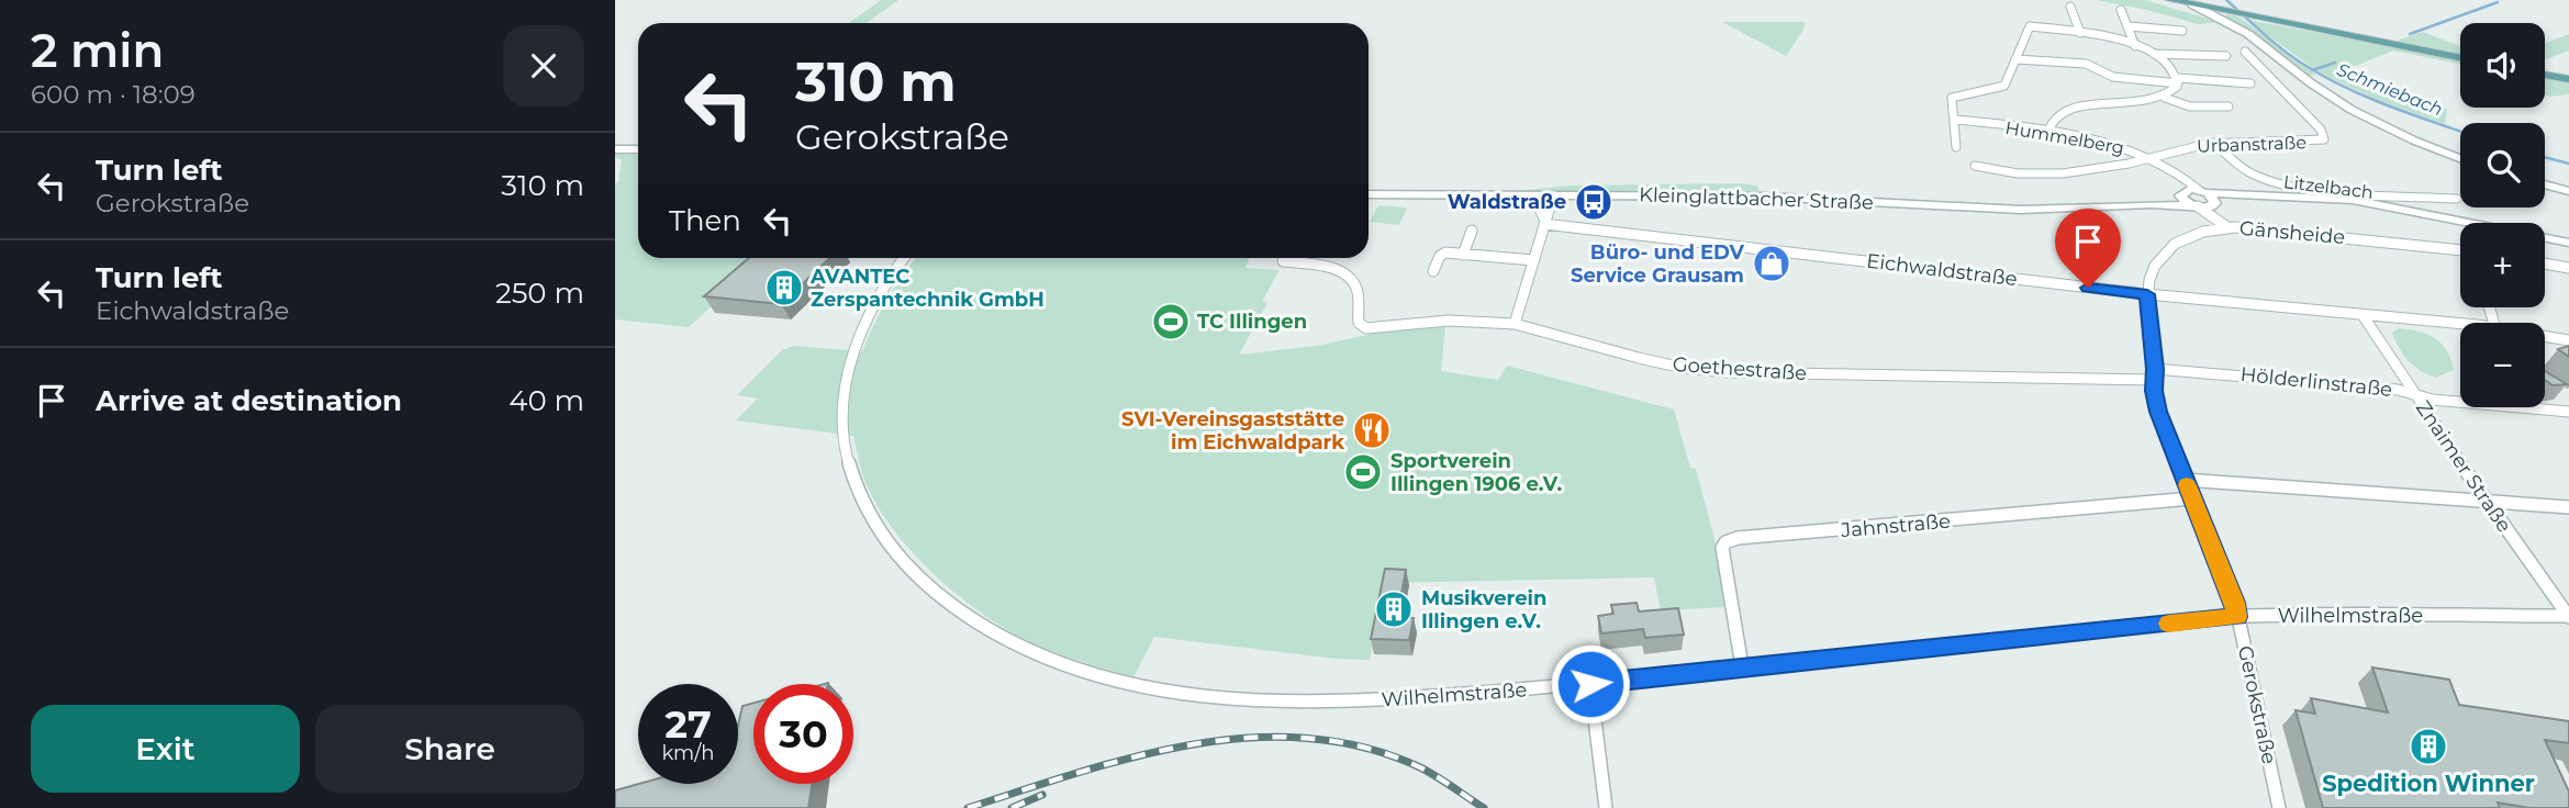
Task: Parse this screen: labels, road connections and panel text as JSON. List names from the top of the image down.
{
  "streets": {
    "street": [
      "Hummelberg",
      "Urbanstraße",
      "Litzelbach",
      "Kleinglattbacher Straße",
      "Gänsheide",
      "Eichwaldstraße",
      "Goethestraße",
      "Hölderlinstraße",
      "Znaimer Straße",
      "Jahnstraße",
      "Wilhelmstraße",
      "Gerokstraße"
    ]
  },
  "crossings": [
    ["Hummelberg", "Urbanstraße"],
    ["Hummelberg", "Kleinglattbacher Straße"],
    ["Urbanstraße", "Litzelbach"],
    ["Gänsheide", "Eichwaldstraße"],
    ["Gänsheide", "Gerokstraße"],
    ["Eichwaldstraße", "Znaimer Straße"],
    ["Eichwaldstraße", "Gerokstraße"],
    ["Goethestraße", "Hölderlinstraße"],
    ["Goethestraße", "Gerokstraße"],
    ["Hölderlinstraße", "Znaimer Straße"],
    ["Hölderlinstraße", "Gerokstraße"],
    ["Znaimer Straße", "Wilhelmstraße"],
    ["Jahnstraße", "Wilhelmstraße"],
    ["Jahnstraße", "Gerokstraße"],
    ["Wilhelmstraße", "Gerokstraße"]
  ],
  "water": ["Schmiebach"],
  "places": {
    "bus stop": ["Waldstraße"],
    "shop": ["Büro- und EDV Service Grausam"],
    "building": ["AVANTEC Zerspantechnik GmbH", "Musikverein Illingen e.V.", "Spedition Winner"],
    "sports": ["TC Illingen", "Sportverein Illingen 1906 e.V."],
    "restaurant": ["SVI-Vereinsgaststätte im Eichwaldpark"]
  },
  "page": {
    "heading": ["2 min", "600 m · 18:09"],
    "map_buttons": ["+", "−"],
    "turn": ["310 m", "Gerokstraße"],
    "list": [
      {
        "name": "Turn left",
        "note": "Gerokstraße",
        "value": "310 m"
      },
      {
        "name": "Turn left",
        "note": "Eichwaldstraße",
        "value": "250 m"
      },
      {
        "name": "Arrive at destination",
        "value": "40 m"
      }
    ],
    "then": "Then",
    "speed": "27 km/h",
    "limit": "30",
    "buttons": ["Exit", "Share"]
  }
}
